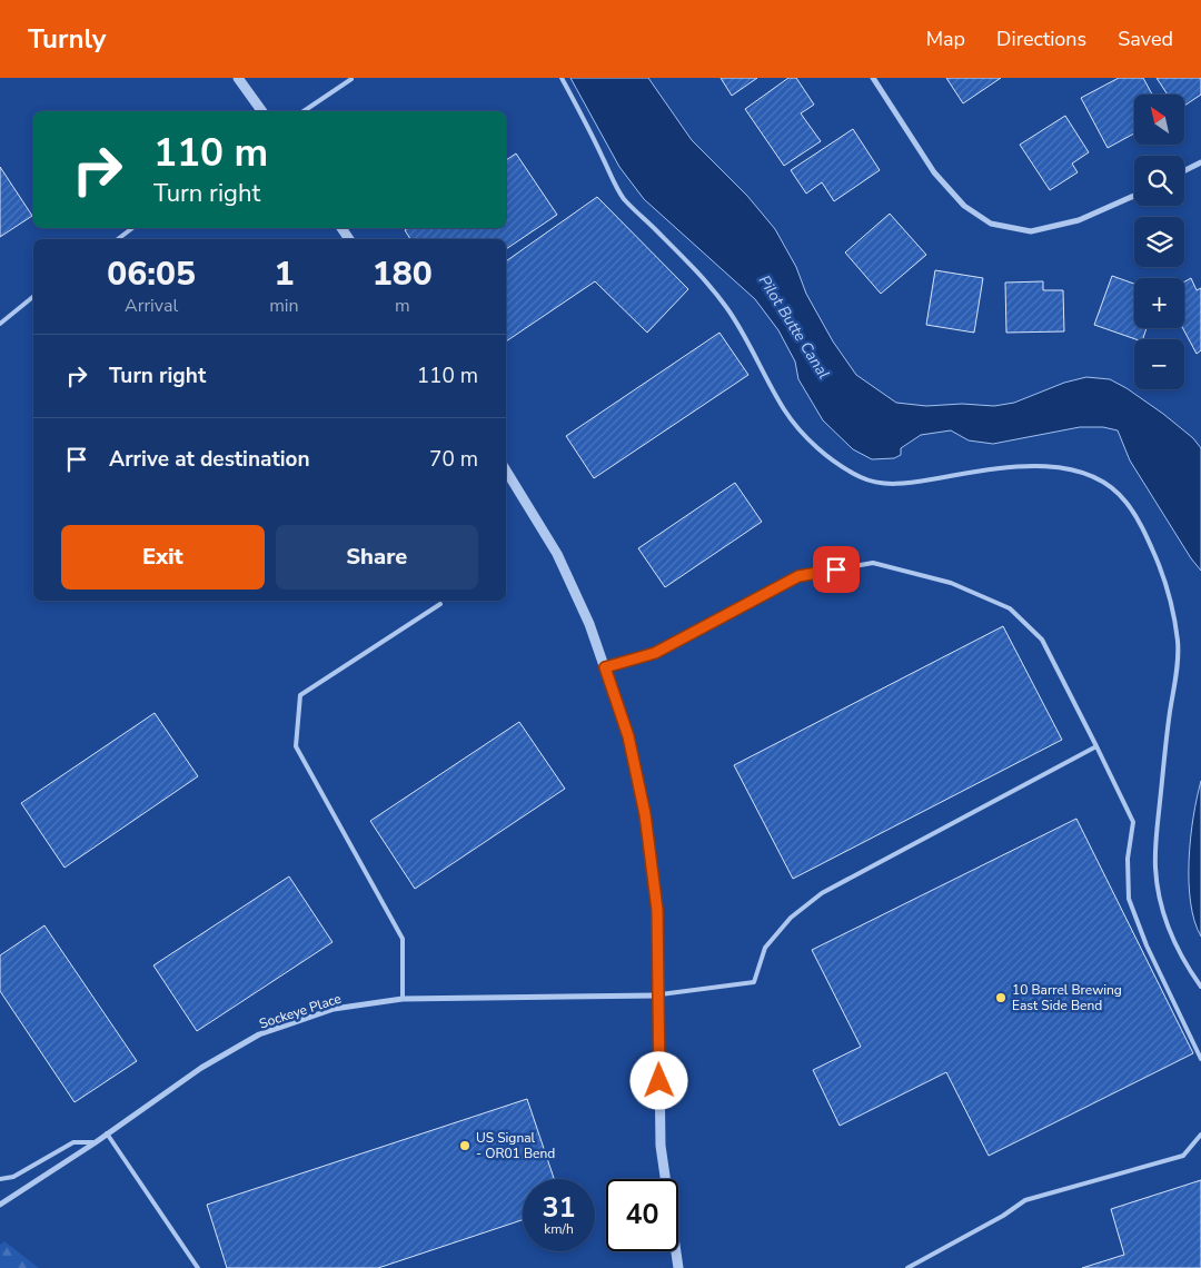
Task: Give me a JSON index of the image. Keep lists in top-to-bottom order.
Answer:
{
  "streets": {
    "street": ["Sockeye Place"]
  },
  "water": ["Pilot Butte Canal"],
  "places": ["10 Barrel Brewing East Side Bend", "US Signal - OR01 Bend"],
  "north": "top left",
  "page": {
    "header": "Turnly",
    "nav": ["Map", "Directions", "Saved"],
    "map_buttons": ["+", "−"],
    "turn": ["110 m", "Turn right"],
    "eta": [
      "06:05",
      "Arrival",
      "1",
      "min",
      "180",
      "m"
    ],
    "list": [
      {
        "name": "Turn right",
        "value": "110 m"
      },
      {
        "name": "Arrive at destination",
        "value": "70 m"
      }
    ],
    "buttons": ["Exit", "Share"],
    "speed": "31 km/h",
    "limit": "40"
  }
}
